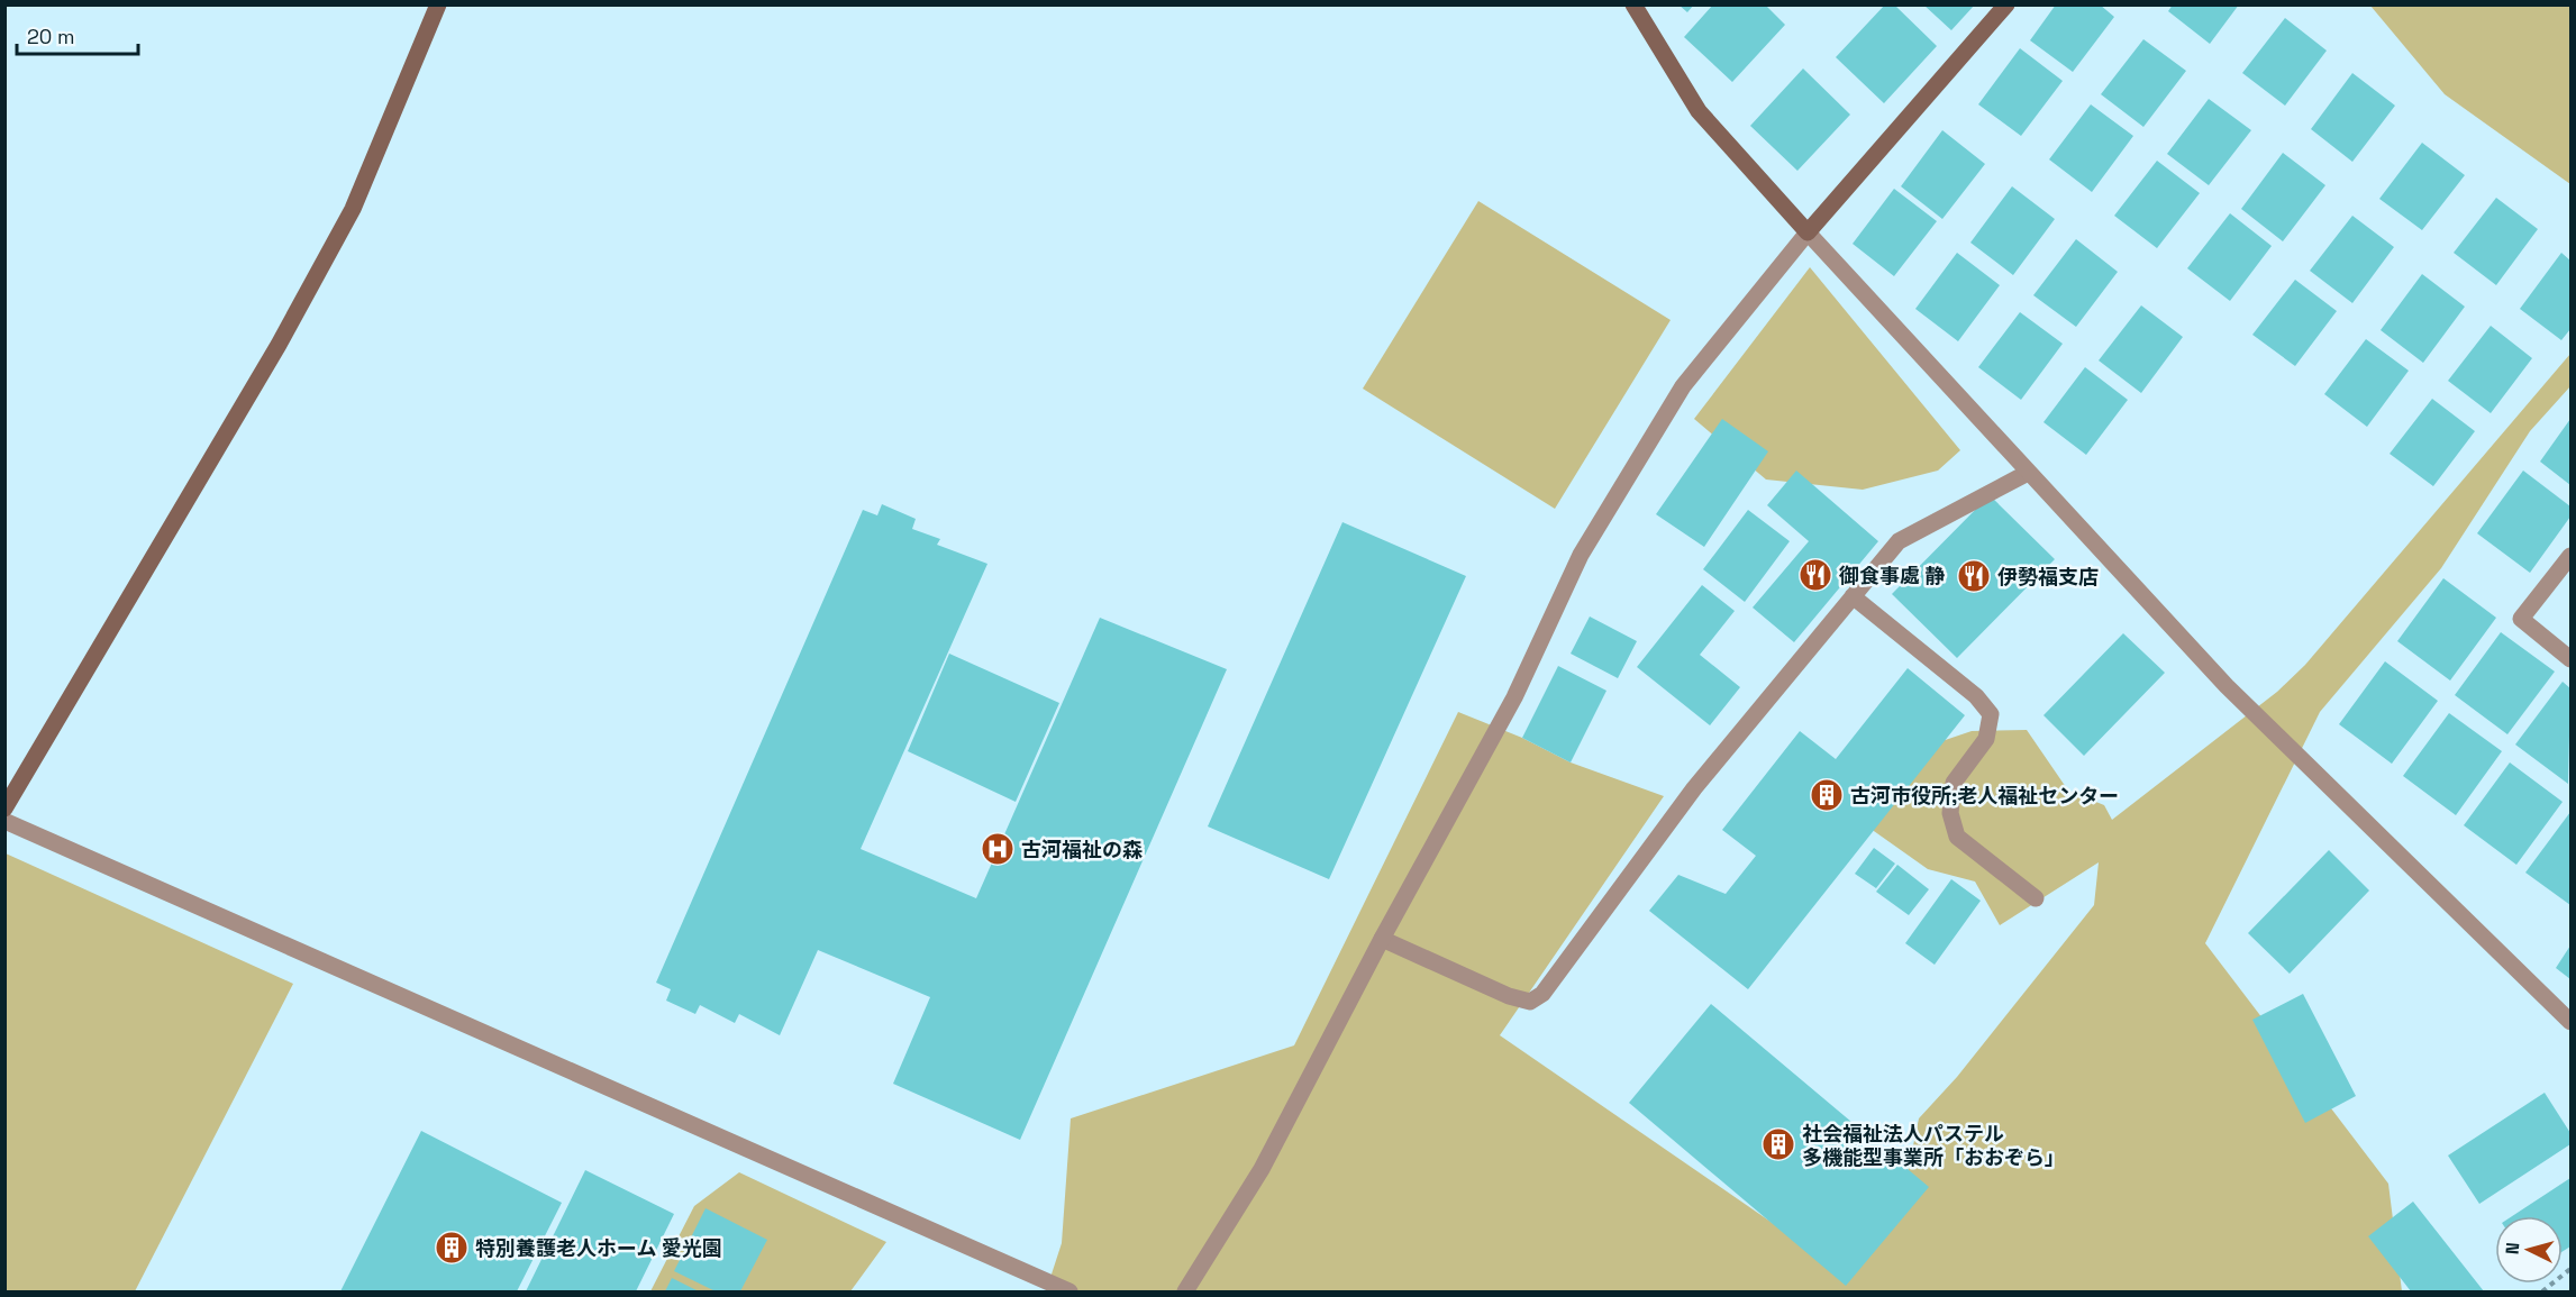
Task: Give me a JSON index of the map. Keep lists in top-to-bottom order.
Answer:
{
  "places": {
    "restaurant": ["御食事處 静", "伊勢福支店"],
    "building": ["古河市役所;老人福祉センター", "社会福祉法人パステル 多機能型事業所「おおぞら」", "特別養護老人ホーム 愛光園"],
    "hospital": ["古河福祉の森"]
  },
  "scale_bar": "20 m",
  "north": "left"
}
